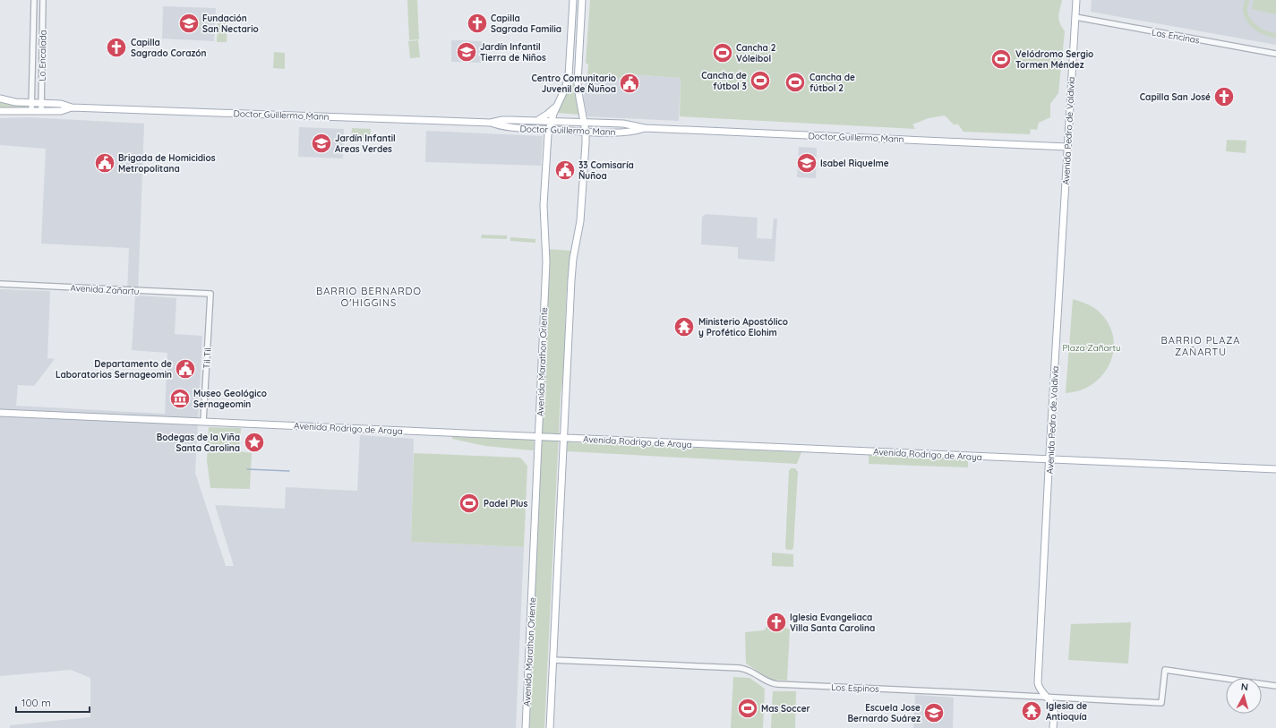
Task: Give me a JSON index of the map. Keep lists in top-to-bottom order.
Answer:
{
  "streets": {
    "main road": [
      "Doctor Guillermo Mann",
      "Avenida Pedro de Valdivia",
      "Avenida Marathon Oriente",
      "Avenida Rodrigo de Araya"
    ],
    "street": [
      "Las Encinas",
      "Lo Encalada",
      "Avenida Zañartu",
      "Til Til",
      "Los Espinos"
    ]
  },
  "crossings": [
    ["Las Encinas", "Avenida Pedro de Valdivia"],
    ["Lo Encalada", "Doctor Guillermo Mann"],
    ["Doctor Guillermo Mann", "Avenida Pedro de Valdivia"],
    ["Doctor Guillermo Mann", "Avenida Marathon Oriente"],
    ["Avenida Pedro de Valdivia", "Avenida Rodrigo de Araya"],
    ["Avenida Pedro de Valdivia", "Los Espinos"],
    ["Avenida Zañartu", "Til Til"],
    ["Til Til", "Avenida Rodrigo de Araya"],
    ["Avenida Marathon Oriente", "Avenida Rodrigo de Araya"]
  ],
  "districts": ["BARRIO BERNARDO O'HIGGINS", "BARRIO PLAZA ZAÑARTU"],
  "parks": ["Plaza Zañartu"],
  "places": {
    "school or university": [
      "Fundación San Nectario",
      "Jardín Infantil Tierra de Niños",
      "Jardín Infantil Areas Verdes",
      "Isabel Riquelme",
      "Escuela Jose Bernardo Suárez"
    ],
    "church": [
      "Capilla Sagrada Familia",
      "Capilla Sagrado Corazón",
      "Capilla San José",
      "Iglesia Evangeliaca Villa Santa Carolina"
    ],
    "sports": [
      "Cancha 2 Vóleibol",
      "Velódromo Sergio Tormen Méndez",
      "Cancha de fútbol 3",
      "Cancha de fútbol 2",
      "Padel Plus",
      "Mas Soccer"
    ],
    "public building": [
      "Centro Comunitario Juvenil de Ñuñoa",
      "Brigada de Homicidios Metropolitana",
      "33 Comisaría Ñuñoa",
      "Departamento de Laboratorios Sernageomin"
    ],
    "temple": ["Ministerio Apostólico y Profético Elohim", "Iglesia de Antioquía"],
    "museum": ["Museo Geológico Sernageomin"],
    "place": ["Bodegas de la Viña Santa Carolina"]
  },
  "scale_bar": "100 m",
  "north": "top"
}
